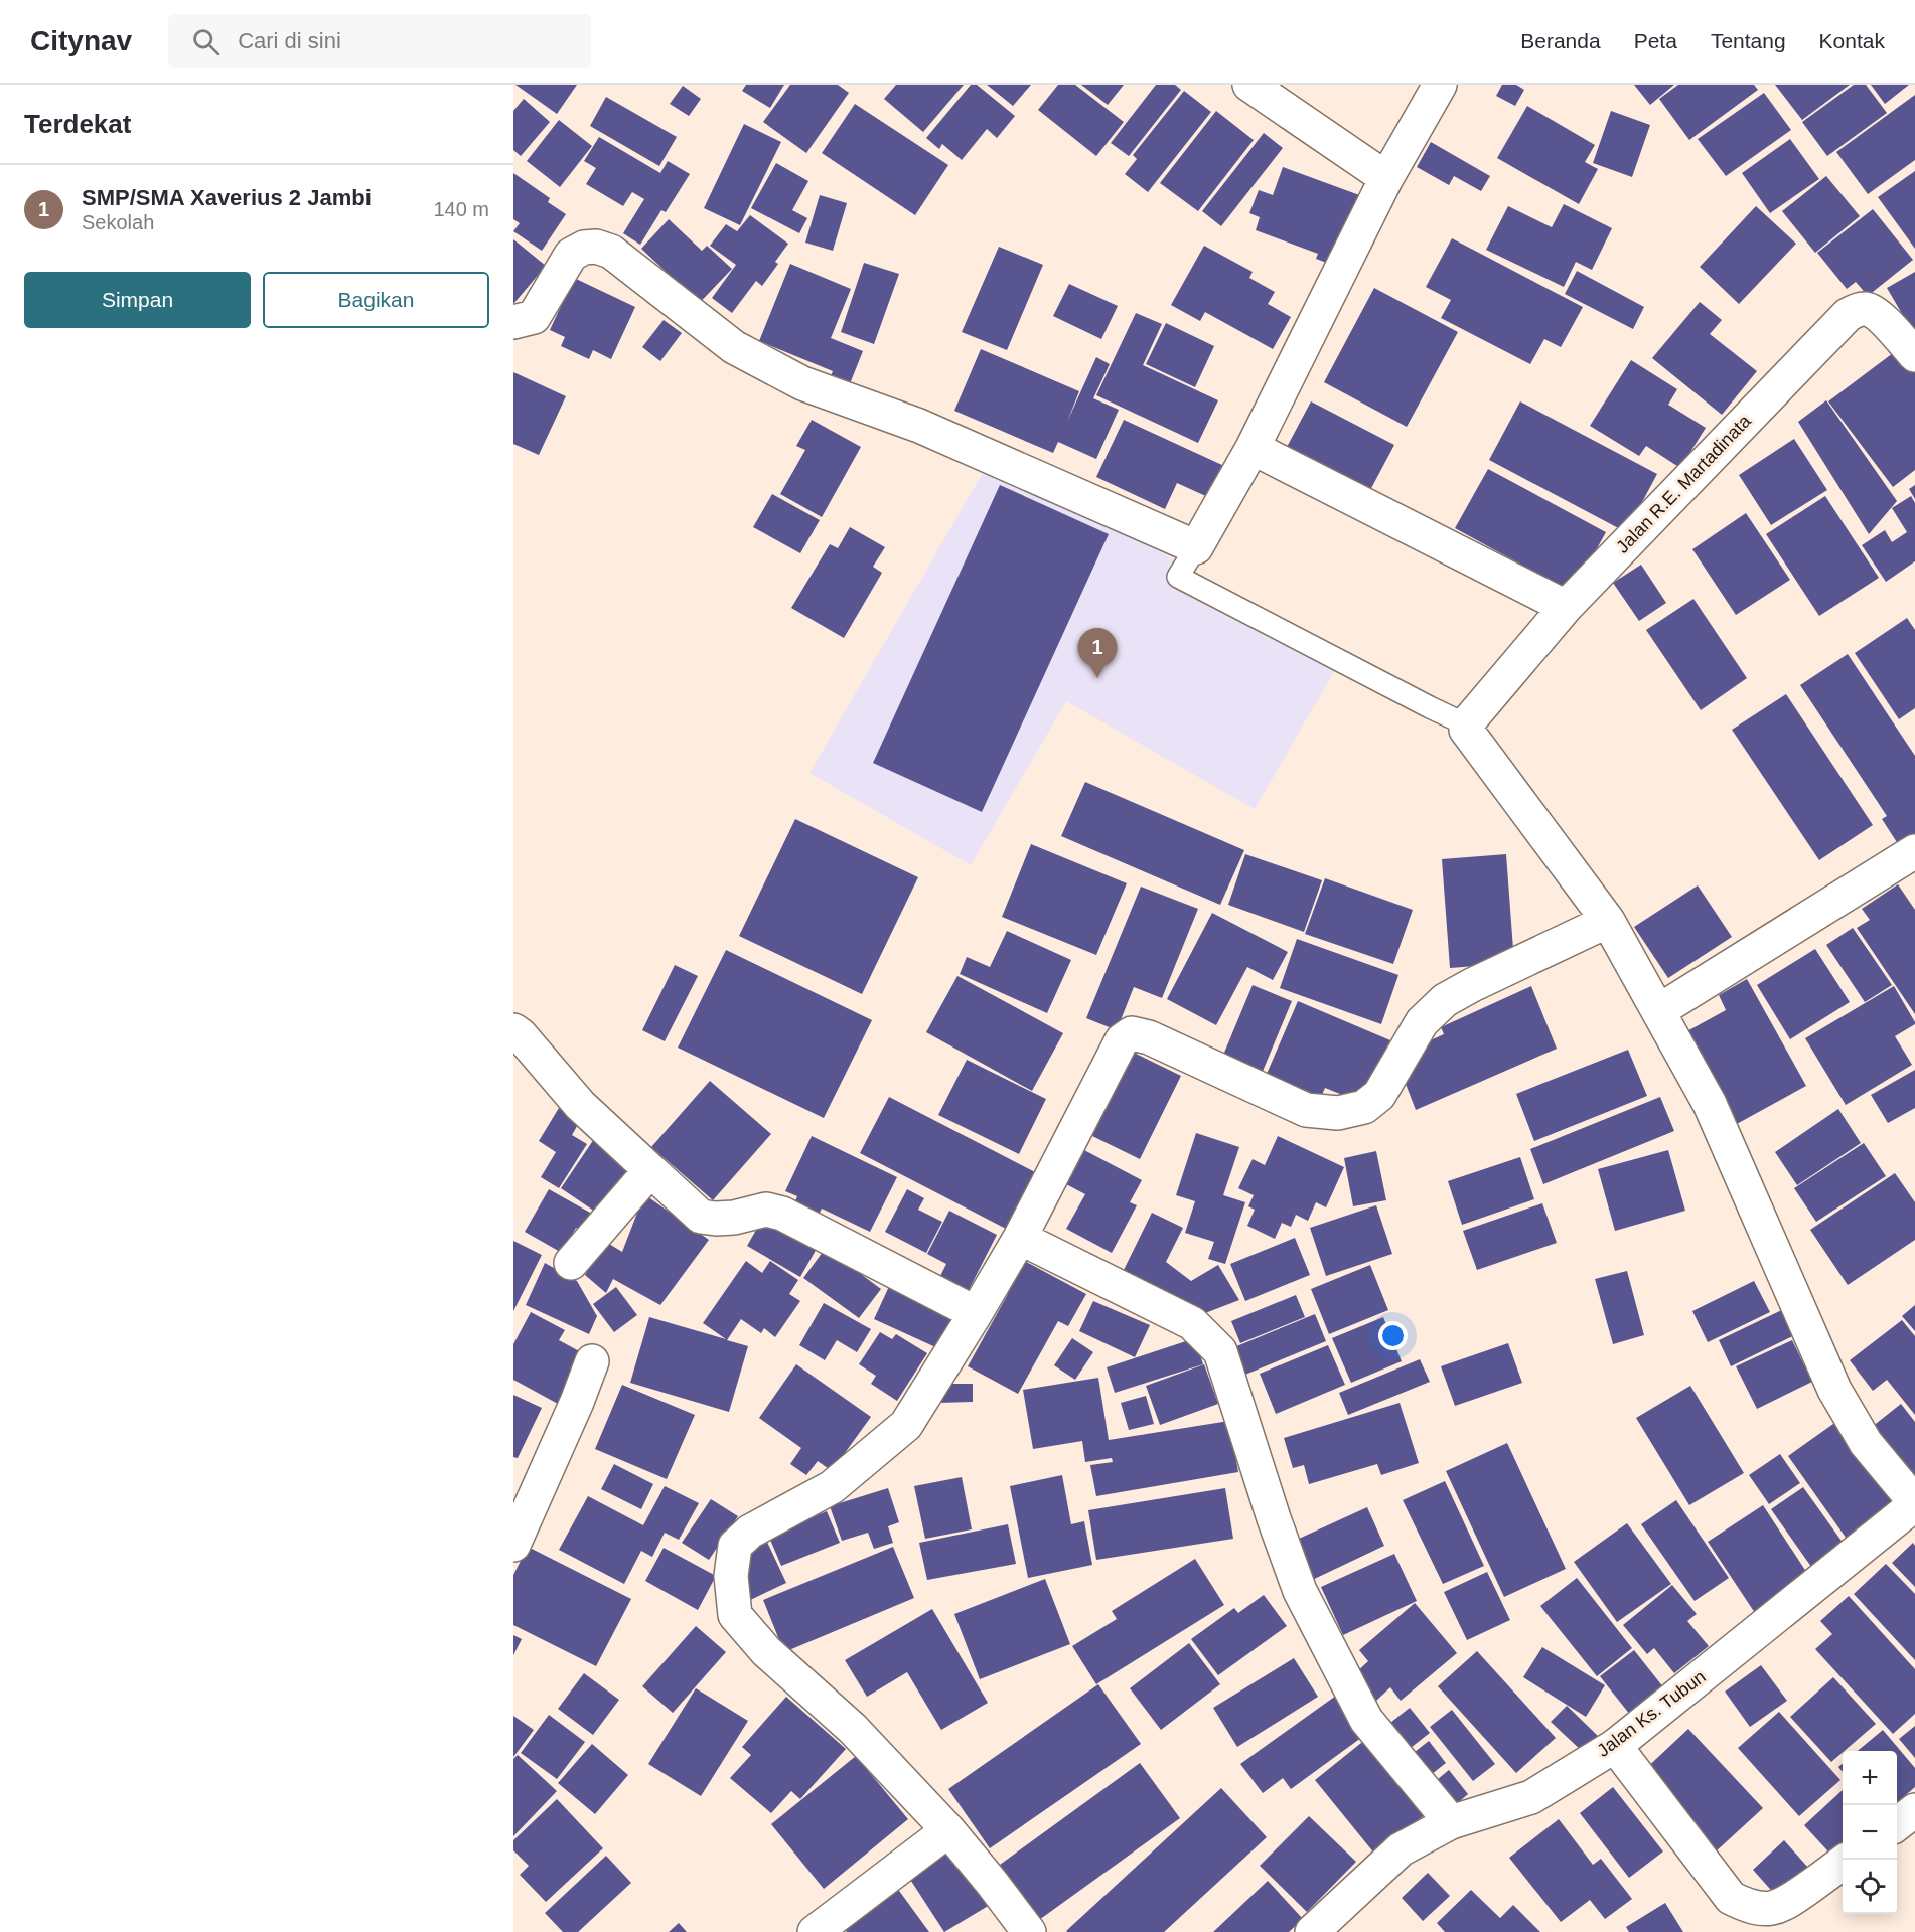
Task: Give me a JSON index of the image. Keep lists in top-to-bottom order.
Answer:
{
  "streets": {
    "street": ["Jalan R.E. Martadinata", "Jalan Ks. Tubun"]
  },
  "page": {
    "header": "Citynav",
    "search": "Cari di sini",
    "nav": [
      "Beranda",
      "Peta",
      "Tentang",
      "Kontak"
    ],
    "heading": "Terdekat",
    "list": [
      {
        "mark": "1",
        "name": "SMP/SMA Xaverius 2 Jambi",
        "note": "Sekolah",
        "value": "140 m"
      }
    ],
    "buttons": ["Simpan", "Bagikan"],
    "pins": "1",
    "map_buttons": ["+", "−"]
  }
}
